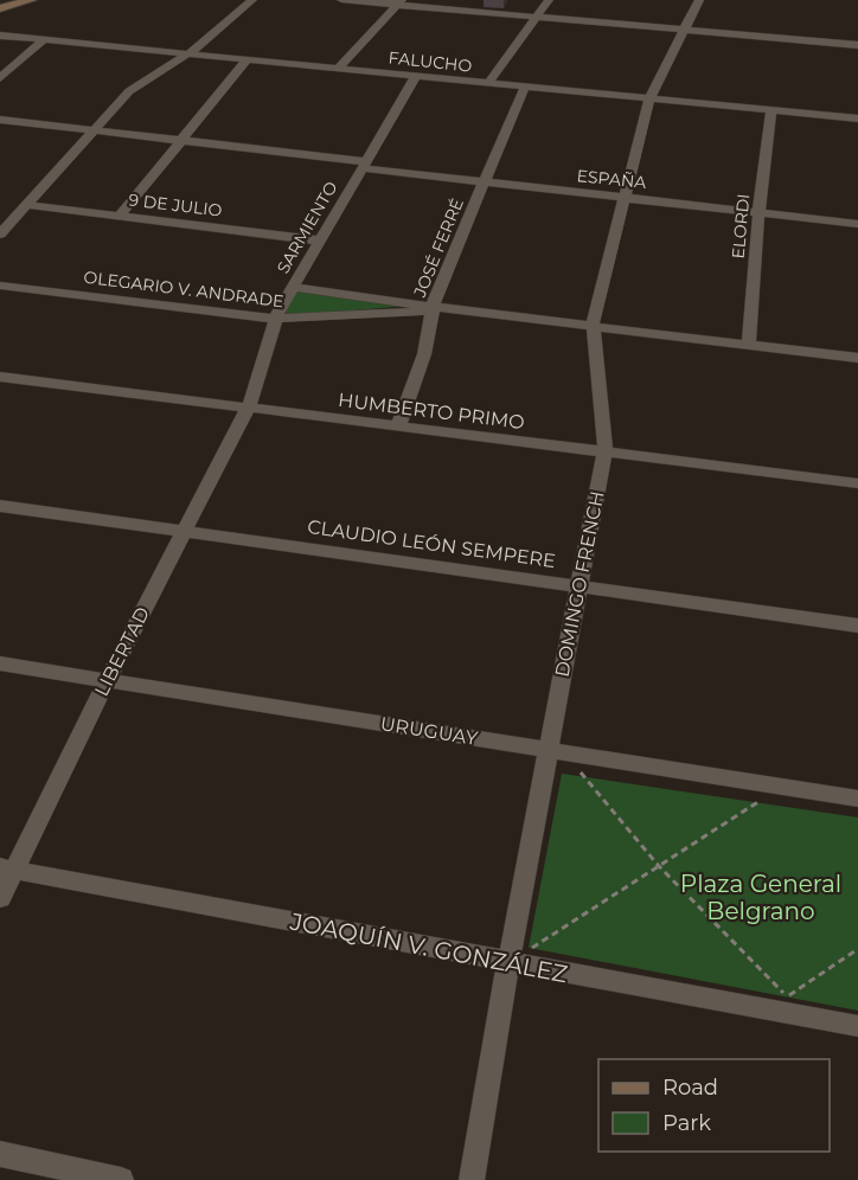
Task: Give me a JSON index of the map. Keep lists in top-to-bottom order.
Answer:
{
  "streets": {
    "street": [
      "FALUCHO",
      "ESPAÑA",
      "9 DE JULIO",
      "ELORDI",
      "SARMIENTO",
      "JOSÉ FERRÉ",
      "OLEGARIO V. ANDRADE",
      "HUMBERTO PRIMO",
      "CLAUDIO LEÓN SEMPERE",
      "DOMINGO FRENCH",
      "LIBERTAD",
      "URUGUAY",
      "JOAQUÍN V. GONZÁLEZ"
    ]
  },
  "crossings": [
    ["FALUCHO", "ELORDI"],
    ["FALUCHO", "SARMIENTO"],
    ["FALUCHO", "JOSÉ FERRÉ"],
    ["FALUCHO", "DOMINGO FRENCH"],
    ["ESPAÑA", "ELORDI"],
    ["ESPAÑA", "SARMIENTO"],
    ["ESPAÑA", "JOSÉ FERRÉ"],
    ["ESPAÑA", "DOMINGO FRENCH"],
    ["9 DE JULIO", "SARMIENTO"],
    ["ELORDI", "OLEGARIO V. ANDRADE"],
    ["SARMIENTO", "OLEGARIO V. ANDRADE"],
    ["SARMIENTO", "HUMBERTO PRIMO"],
    ["SARMIENTO", "LIBERTAD"],
    ["JOSÉ FERRÉ", "OLEGARIO V. ANDRADE"],
    ["JOSÉ FERRÉ", "HUMBERTO PRIMO"],
    ["OLEGARIO V. ANDRADE", "DOMINGO FRENCH"],
    ["HUMBERTO PRIMO", "DOMINGO FRENCH"],
    ["HUMBERTO PRIMO", "LIBERTAD"],
    ["CLAUDIO LEÓN SEMPERE", "DOMINGO FRENCH"],
    ["CLAUDIO LEÓN SEMPERE", "LIBERTAD"],
    ["DOMINGO FRENCH", "URUGUAY"],
    ["DOMINGO FRENCH", "JOAQUÍN V. GONZÁLEZ"],
    ["LIBERTAD", "URUGUAY"],
    ["LIBERTAD", "JOAQUÍN V. GONZÁLEZ"]
  ],
  "parks": ["Plaza General Belgrano"],
  "legend": ["Road", "Park"]
}
